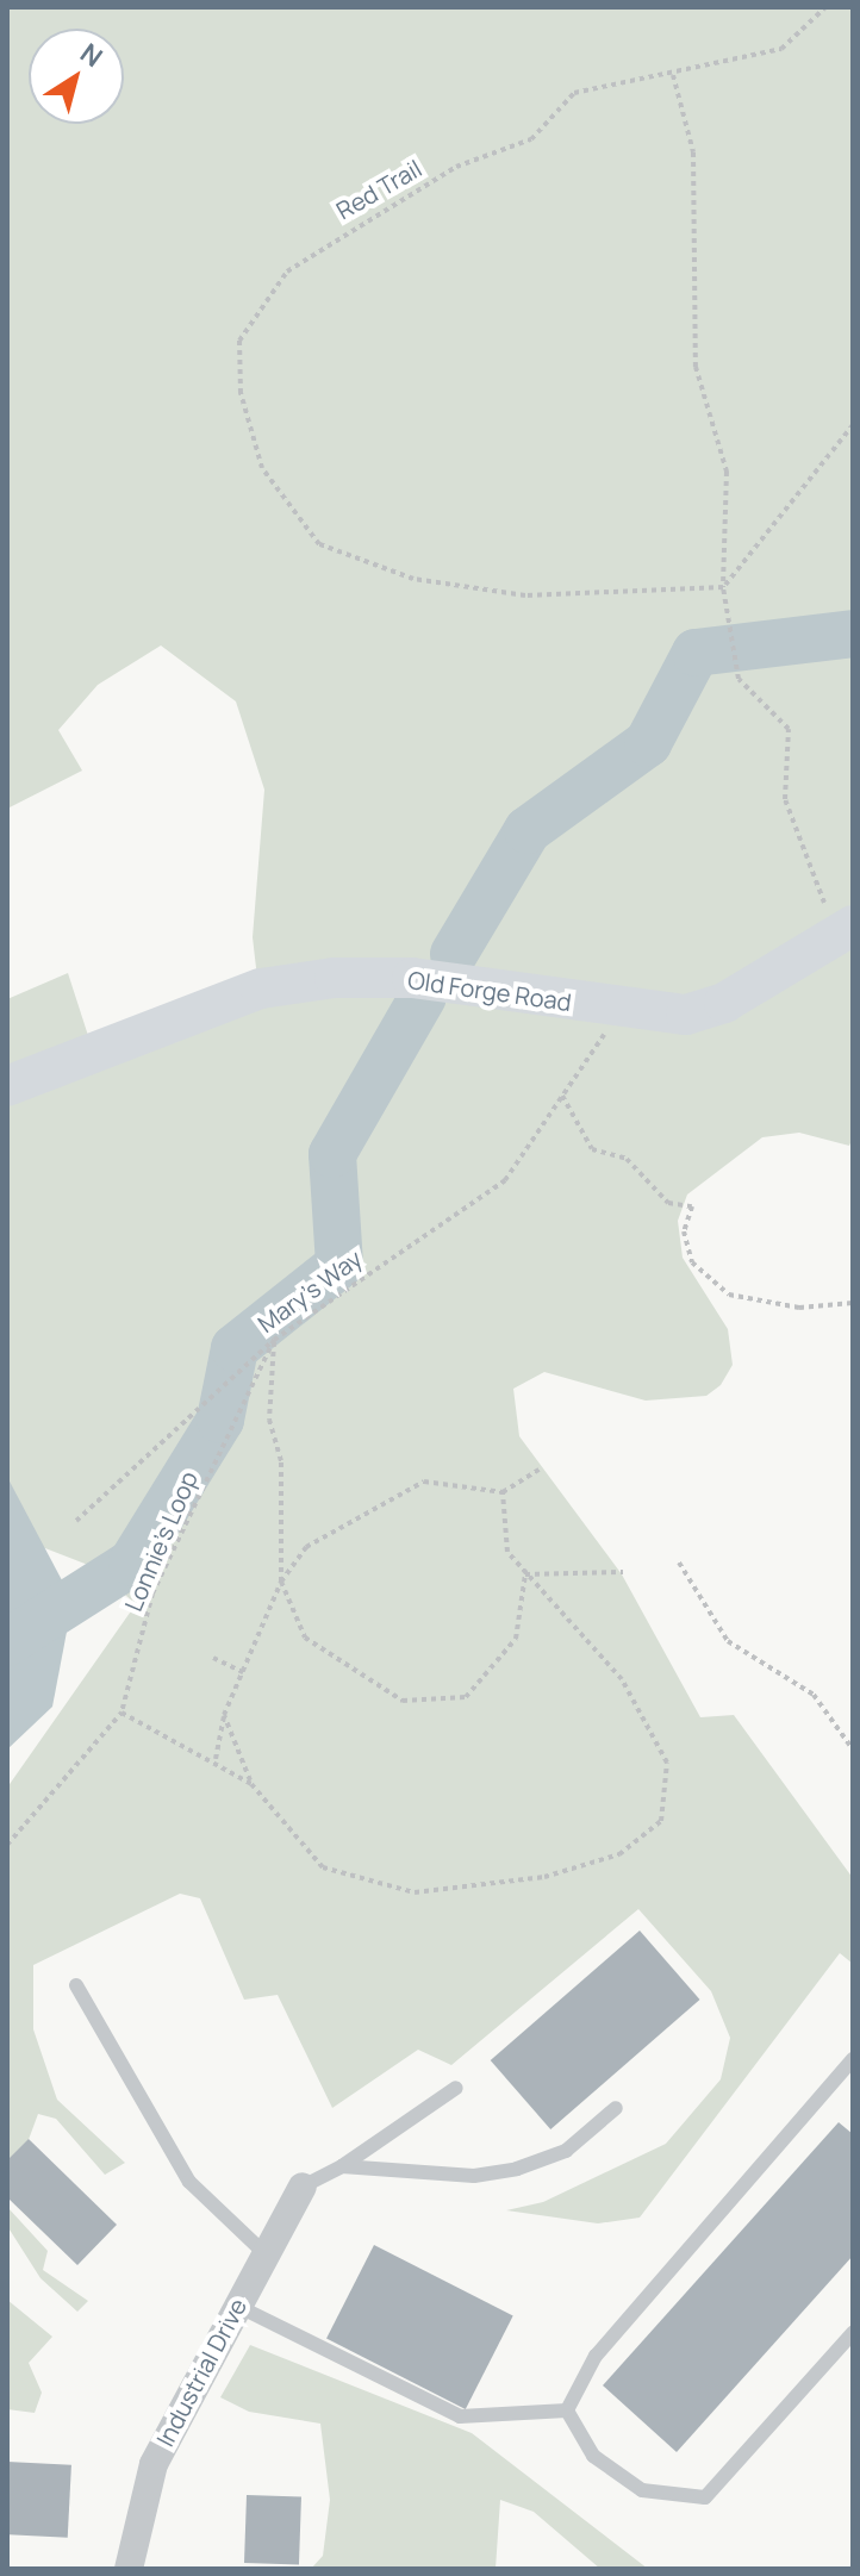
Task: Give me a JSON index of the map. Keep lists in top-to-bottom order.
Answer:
{
  "streets": {
    "street": ["Old Forge Road", "Industrial Drive"],
    "path": ["Red Trail", "Mary's Way", "Lonnie's Loop"]
  },
  "crossings": [
    ["Old Forge Road", "Mary's Way"],
    ["Mary's Way", "Lonnie's Loop"]
  ],
  "north": "top right"
}
